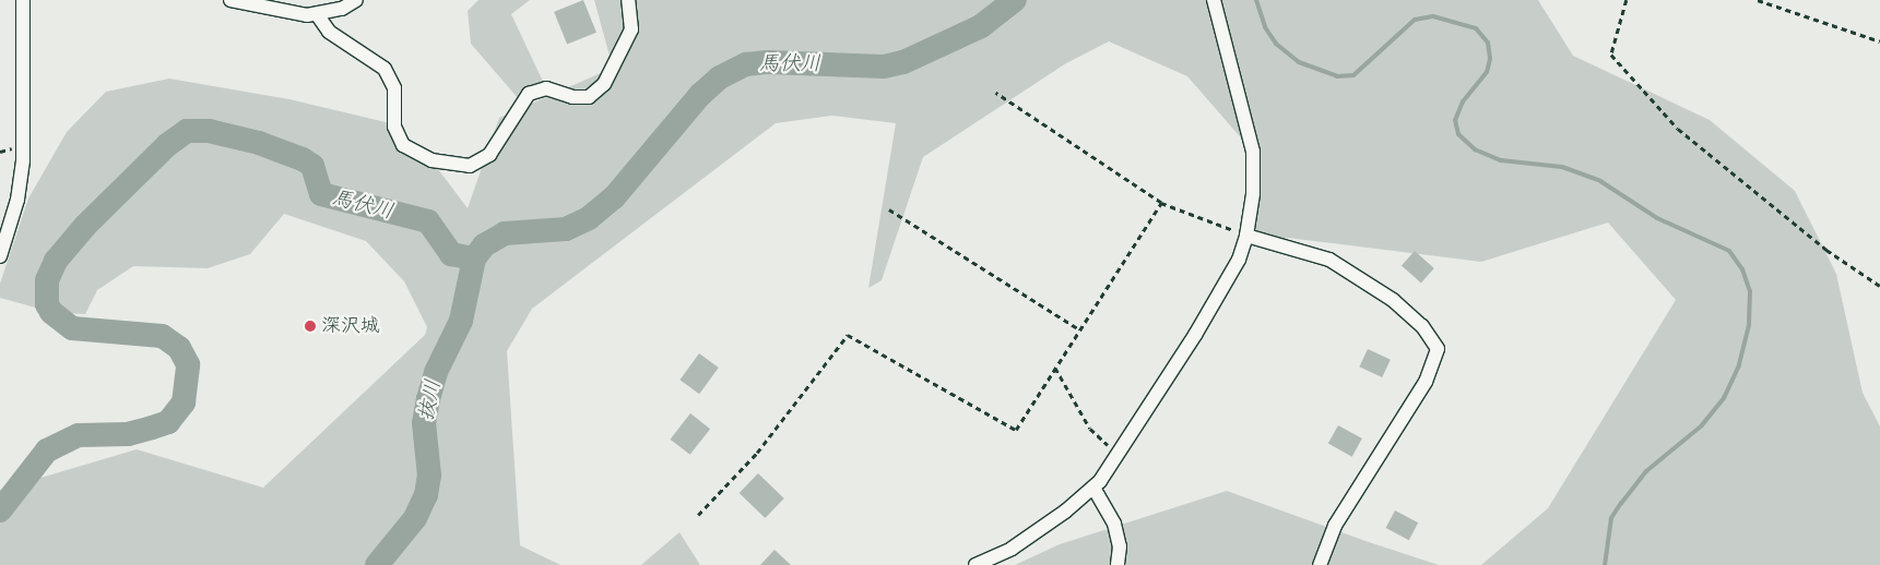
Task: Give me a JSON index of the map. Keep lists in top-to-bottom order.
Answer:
{
  "water": ["馬伏川", "抜川"],
  "places": ["深沢城"]
}
